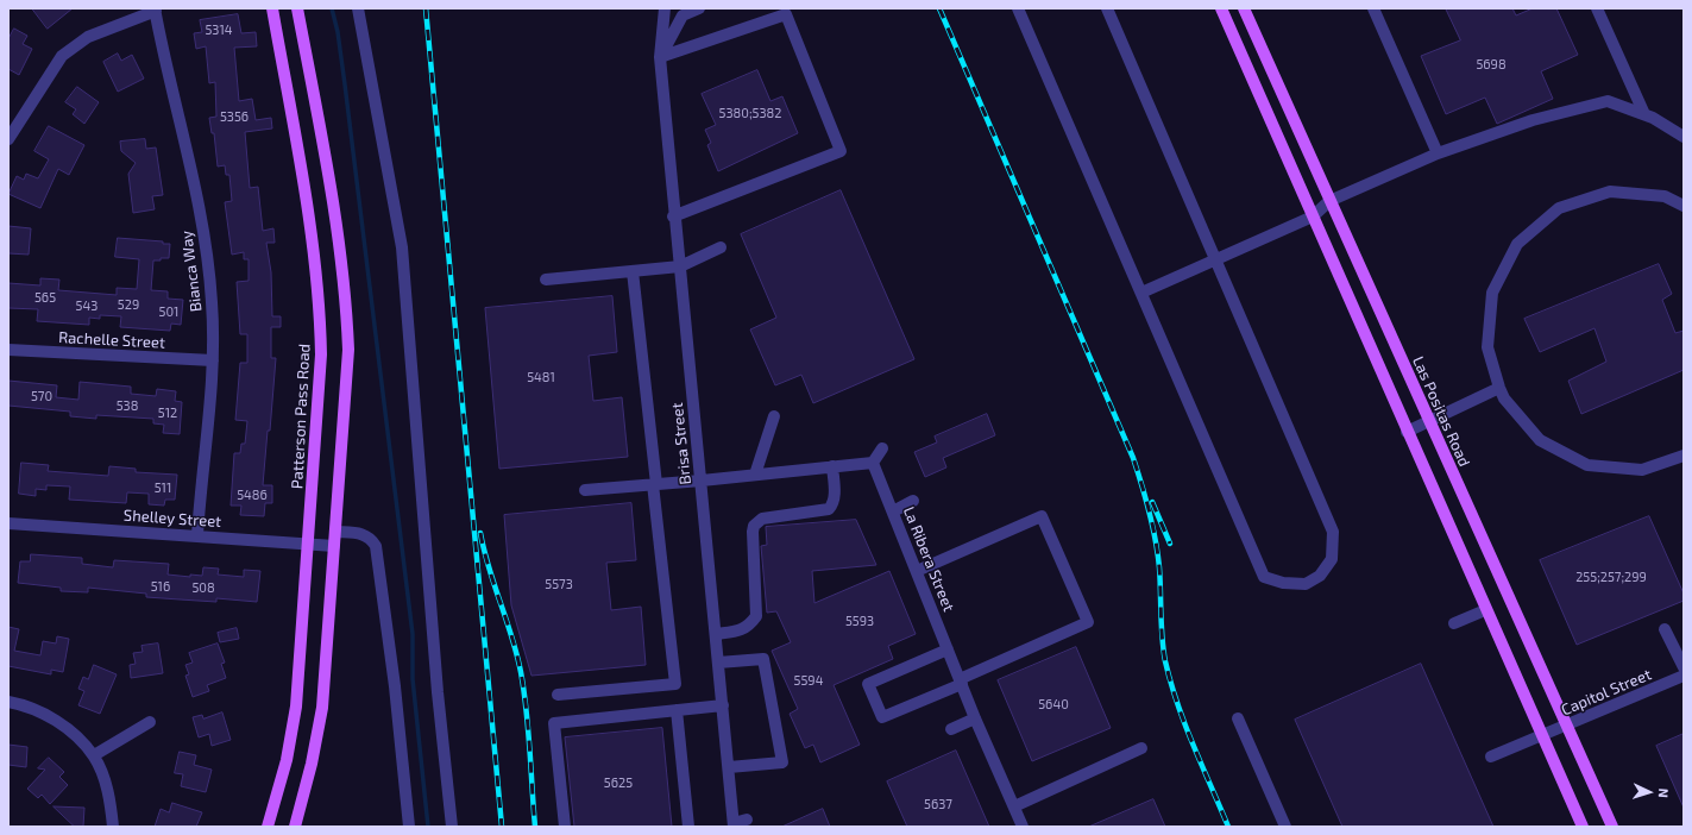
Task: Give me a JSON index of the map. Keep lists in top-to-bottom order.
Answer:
{
  "streets": {
    "main road": ["Las Positas Road", "Patterson Pass Road"],
    "street": [
      "Bianca Way",
      "Rachelle Street",
      "Brisa Street",
      "Shelley Street",
      "La Ribera Street",
      "Capitol Street"
    ]
  },
  "crossings": [
    ["Bianca Way", "Rachelle Street"],
    ["Bianca Way", "Shelley Street"],
    ["Las Positas Road", "Capitol Street"],
    ["Patterson Pass Road", "Shelley Street"]
  ],
  "house_numbers": [
    "5314",
    "5698",
    "5380;5382",
    "5356",
    "565",
    "529",
    "543",
    "501",
    "5481",
    "570",
    "538",
    "512",
    "511",
    "5486",
    "255;257;299",
    "5573",
    "516",
    "508",
    "5593",
    "5594",
    "5640",
    "5625",
    "5637"
  ],
  "north": "right"
}
